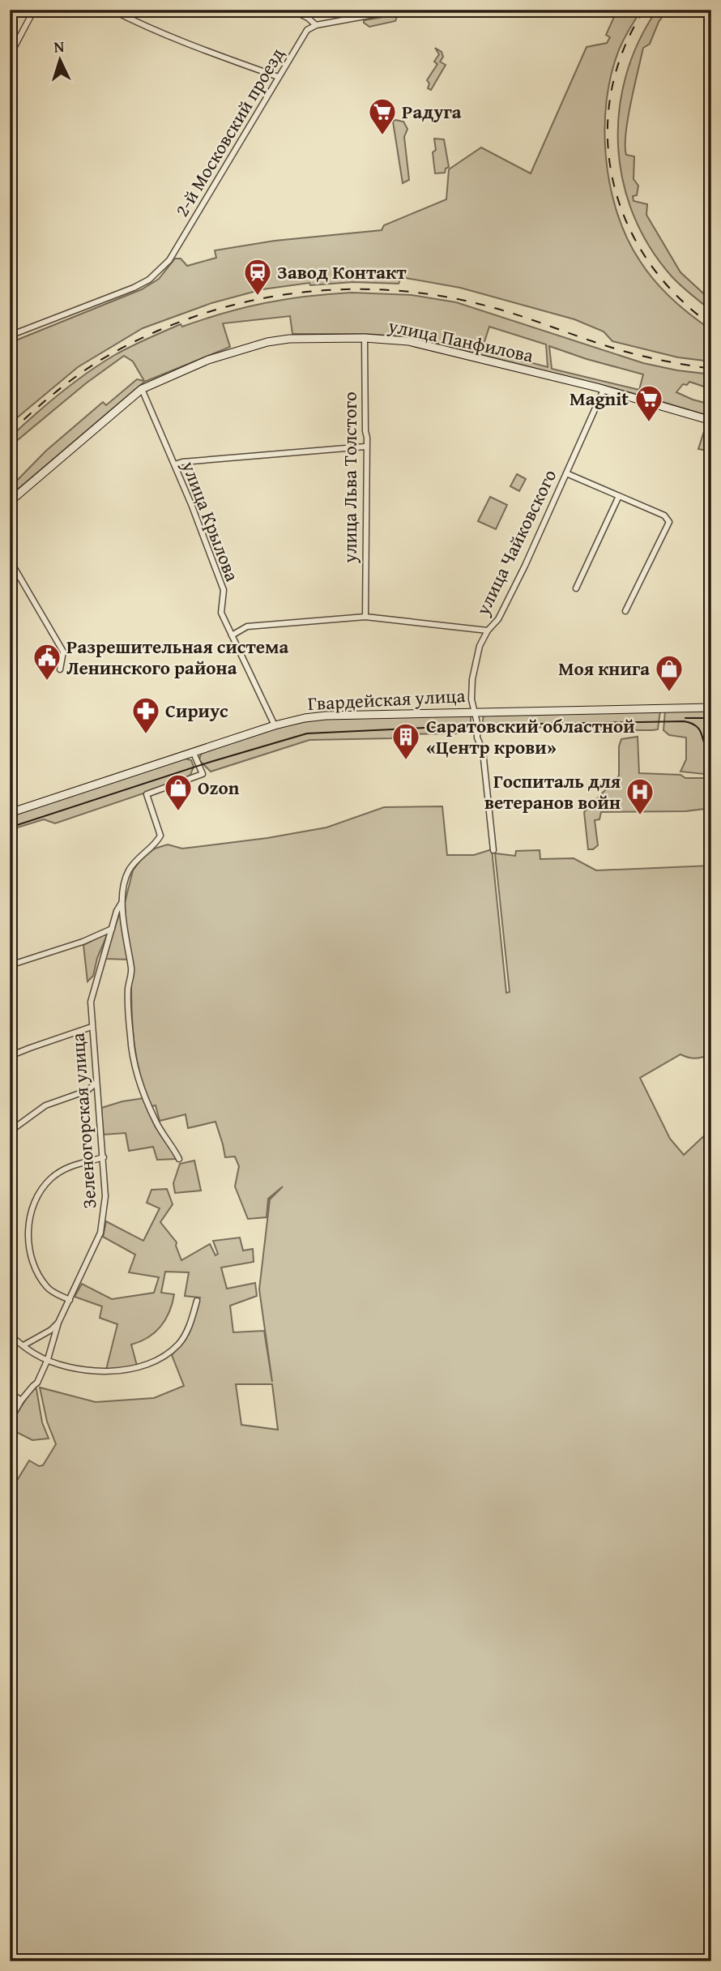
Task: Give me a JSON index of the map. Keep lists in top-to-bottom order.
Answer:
{
  "streets": {
    "main road": ["улица Панфилова", "Гвардейская улица"],
    "street": [
      "2-й Московский проезд",
      "улица Льва Толстого",
      "улица Крылова",
      "улица Чайковского",
      "Зеленогорская улица"
    ]
  },
  "crossings": [
    ["улица Панфилова", "улица Льва Толстого"],
    ["улица Панфилова", "улица Крылова"],
    ["улица Панфилова", "улица Чайковского"],
    ["улица Крылова", "Гвардейская улица"],
    ["улица Чайковского", "Гвардейская улица"]
  ],
  "places": {
    "supermarket": ["Радуга", "Magnit"],
    "station": ["Завод Контакт"],
    "public building": ["Разрешительная система Ленинского района"],
    "shop": ["Моя книга", "Ozon"],
    "pharmacy": ["Сириус"],
    "building": ["Саратовский областной «Центр крови»"],
    "hospital": ["Госпиталь для ветеранов войн"]
  },
  "north": "top"
}
